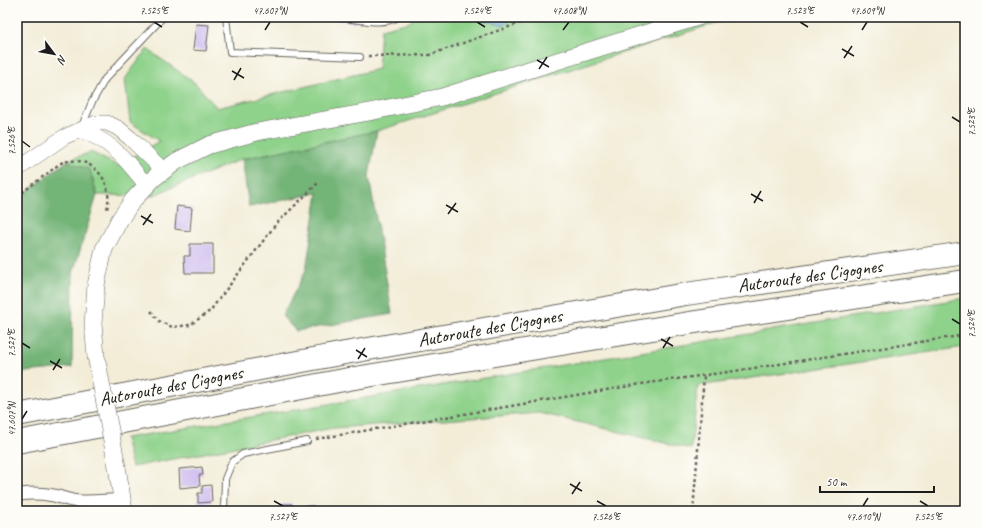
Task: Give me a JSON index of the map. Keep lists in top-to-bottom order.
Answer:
{
  "streets": {
    "highway": ["Autoroute des Cigognes"]
  },
  "scale_bar": "50 m",
  "north": "bottom right",
  "coordinates": [
    "7.525°E",
    "47.607°N",
    "7.524°E",
    "47.608°N",
    "7.523°E",
    "47.609°N",
    "7.526°E",
    "7.527°E",
    "47.610°N"
  ]
}
